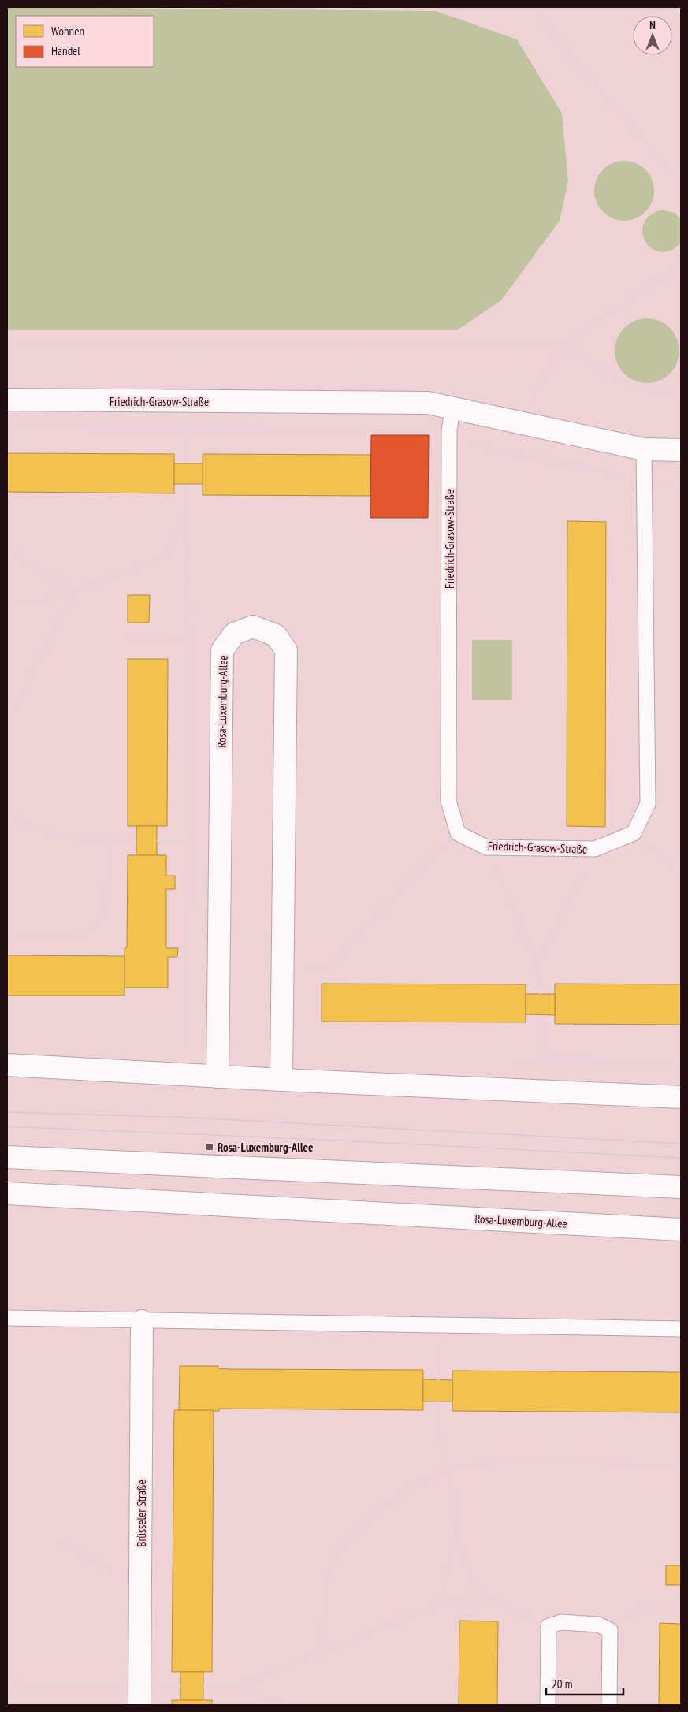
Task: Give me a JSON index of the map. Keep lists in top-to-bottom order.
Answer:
{
  "streets": {
    "street": ["Friedrich-Grasow-Straße", "Rosa-Luxemburg-Allee", "Brüsseler Straße"]
  },
  "places": {
    "transit": ["Rosa-Luxemburg-Allee"]
  },
  "legend": ["Wohnen", "Handel"],
  "scale_bar": "20 m",
  "north": "top"
}
